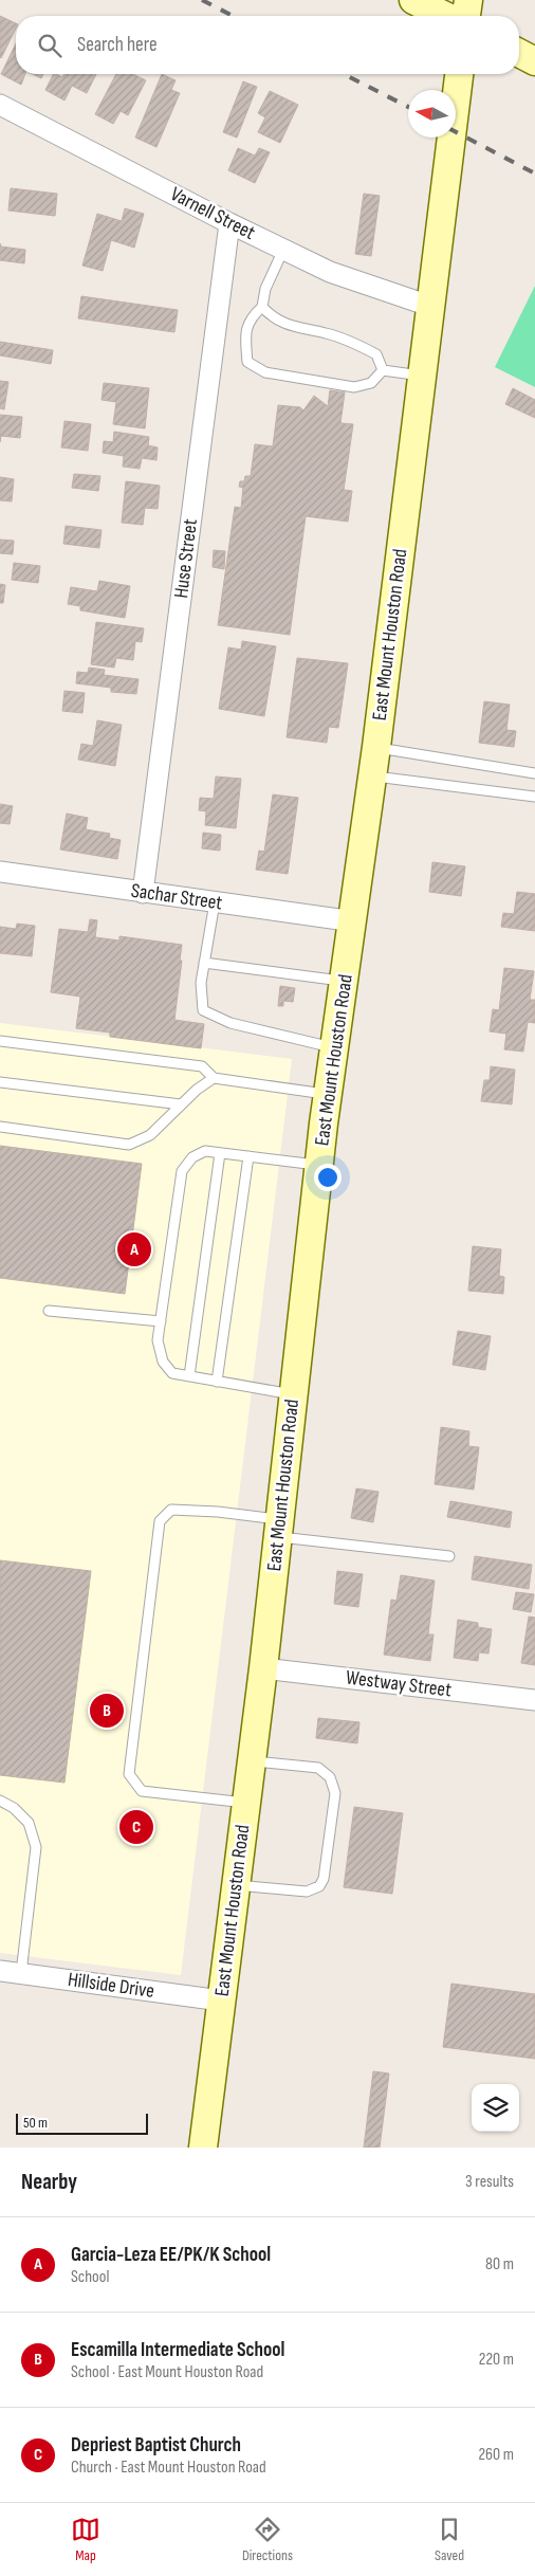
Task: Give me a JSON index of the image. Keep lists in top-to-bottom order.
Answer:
{
  "streets": {
    "main road": ["East Mount Houston Road"],
    "street": [
      "Varnell Street",
      "Huse Street",
      "Sachar Street",
      "Westway Street",
      "Hillside Drive"
    ]
  },
  "crossings": [
    ["Varnell Street", "Huse Street"],
    ["Varnell Street", "East Mount Houston Road"],
    ["Huse Street", "Sachar Street"],
    ["East Mount Houston Road", "Sachar Street"],
    ["East Mount Houston Road", "Westway Street"],
    ["East Mount Houston Road", "Hillside Drive"]
  ],
  "scale_bar": "50 m",
  "north": "left",
  "page": {
    "search": "Search here",
    "pins": ["A", "B", "C"],
    "scale": "50 m",
    "heading": ["Nearby", "3 results"],
    "list": [
      {
        "mark": "A",
        "name": "Garcia-Leza EE/PK/K School",
        "note": "School",
        "value": "80 m"
      },
      {
        "mark": "B",
        "name": "Escamilla Intermediate School",
        "note": "School · East Mount Houston Road",
        "value": "220 m"
      },
      {
        "mark": "C",
        "name": "Depriest Baptist Church",
        "note": "Church · East Mount Houston Road",
        "value": "260 m"
      }
    ],
    "nav": ["Map", "Directions", "Saved"]
  }
}
